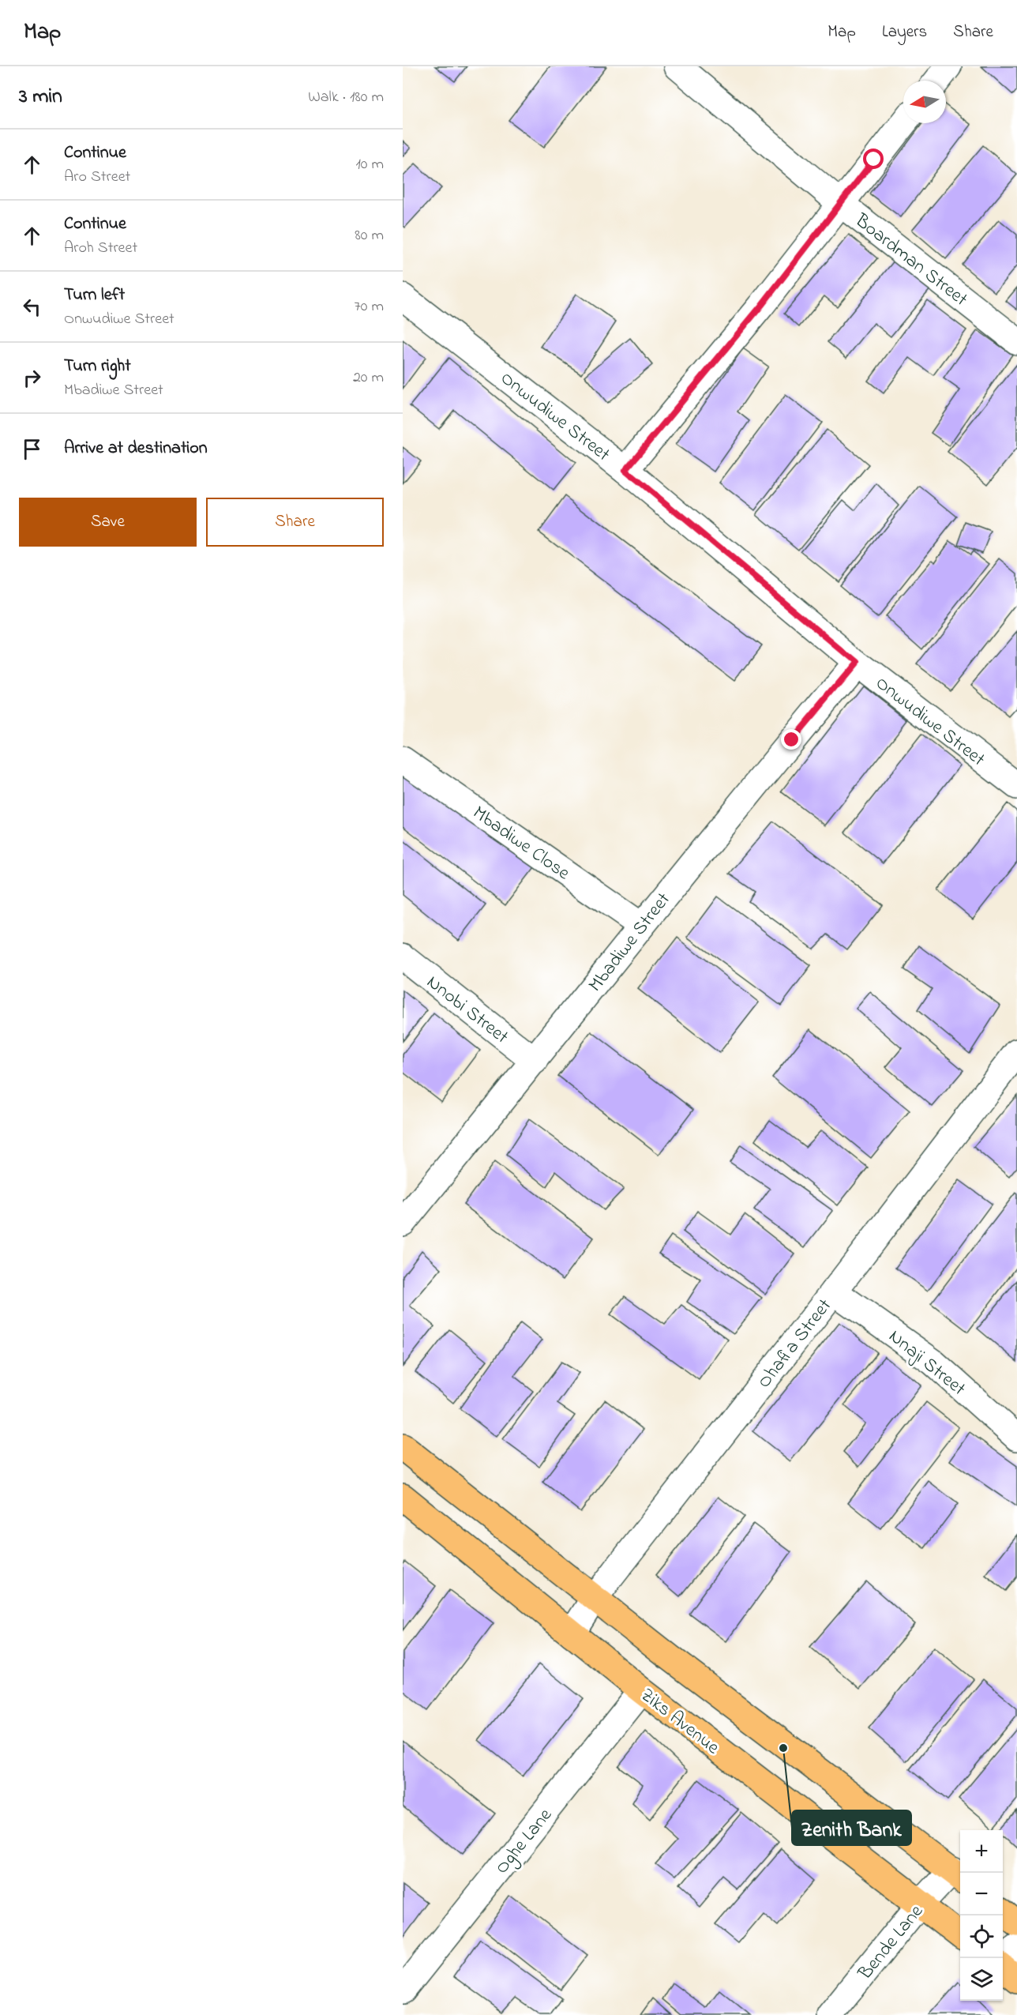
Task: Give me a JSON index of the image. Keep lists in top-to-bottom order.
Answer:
{
  "streets": {
    "main road": ["Ziks Avenue"],
    "street": [
      "Boardman Street",
      "Onwudiwe Street",
      "Mbadiwe Close",
      "Mbadiwe Street",
      "Nnobi Street",
      "Ohafia Street",
      "Nnaji Street",
      "Oghe Lane",
      "Bende Lane"
    ]
  },
  "crossings": [
    ["Onwudiwe Street", "Mbadiwe Street"],
    ["Mbadiwe Close", "Mbadiwe Street"],
    ["Mbadiwe Street", "Nnobi Street"],
    ["Ohafia Street", "Nnaji Street"],
    ["Ohafia Street", "Ziks Avenue"],
    ["Ziks Avenue", "Oghe Lane"],
    ["Ziks Avenue", "Bende Lane"]
  ],
  "places": ["Zenith Bank"],
  "north": "left",
  "page": {
    "header": "Map",
    "nav": ["Map", "Layers", "Share"],
    "heading": ["3 min", "Walk · 180 m"],
    "list": [
      ["Continue", "Aro Street", "10 m"],
      ["Continue", "Aroh Street", "80 m"],
      ["Turn left", "Onwudiwe Street", "70 m"],
      ["Turn right", "Mbadiwe Street", "20 m"],
      "Arrive at destination"
    ],
    "buttons": ["Save", "Share"],
    "map_buttons": ["+", "−"]
  }
}
